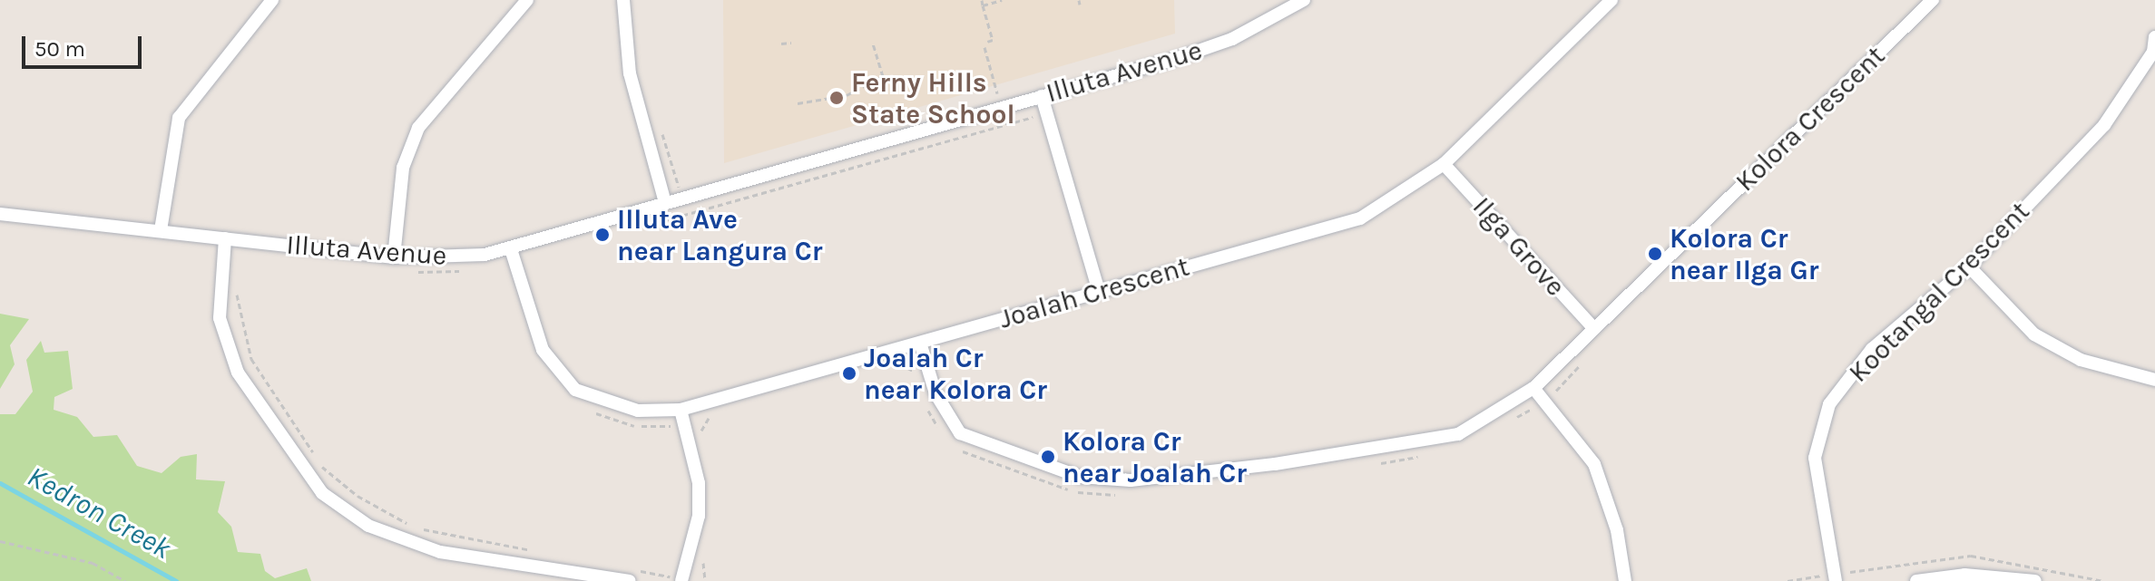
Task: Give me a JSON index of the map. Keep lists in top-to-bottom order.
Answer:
{
  "streets": {
    "street": [
      "Illuta Avenue",
      "Kolora Crescent",
      "Ilga Grove",
      "Kootangal Crescent",
      "Joalah Crescent"
    ]
  },
  "crossings": [
    ["Illuta Avenue", "Joalah Crescent"],
    ["Kolora Crescent", "Ilga Grove"],
    ["Kolora Crescent", "Joalah Crescent"],
    ["Ilga Grove", "Joalah Crescent"]
  ],
  "water": ["Kedron Creek"],
  "places": [
    "Ferny Hills State School",
    "Illuta Ave near Langura Cr",
    "Kolora Cr near Ilga Gr",
    "Joalah Cr near Kolora Cr",
    "Kolora Cr near Joalah Cr"
  ],
  "scale_bar": "50 m"
}
